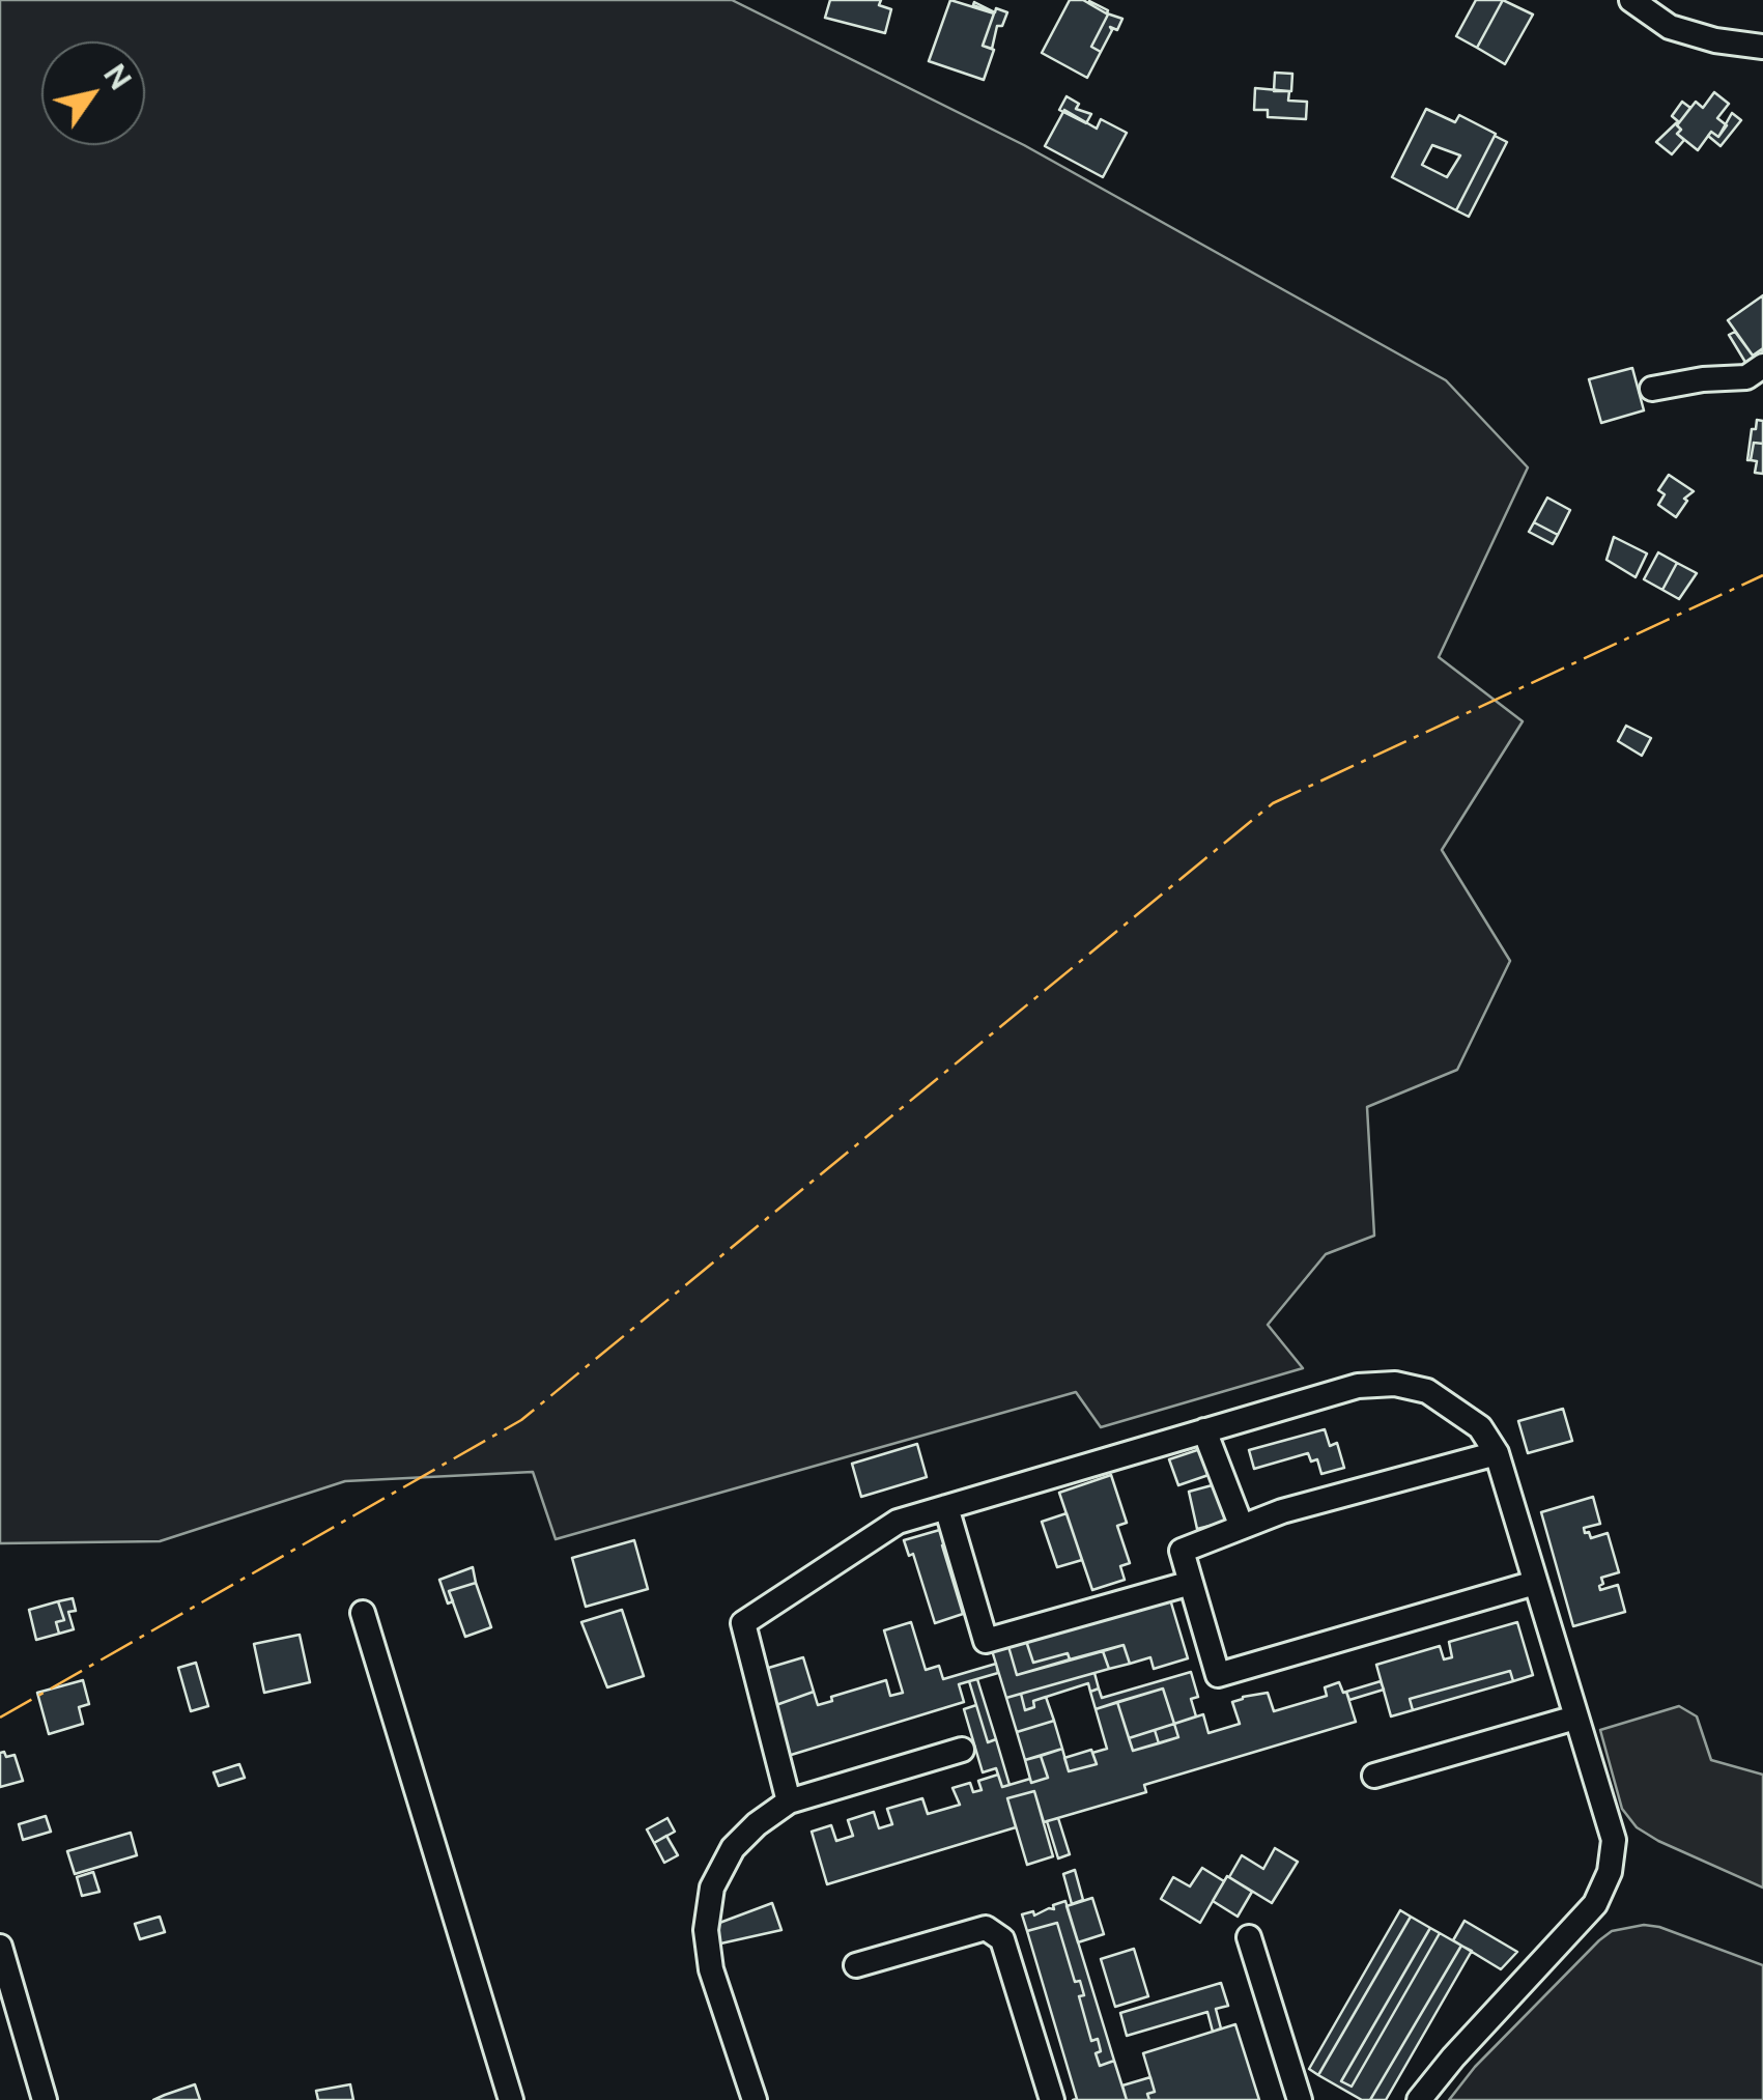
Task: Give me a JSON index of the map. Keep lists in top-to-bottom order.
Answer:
{
  "north": "top right"
}
